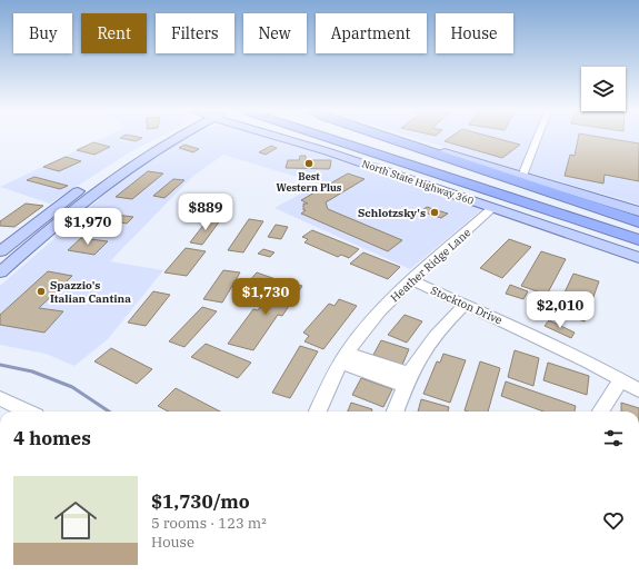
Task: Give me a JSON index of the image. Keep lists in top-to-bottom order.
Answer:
{
  "streets": {
    "main road": ["North State Highway 360"],
    "street": ["Heather Ridge Lane", "Stockton Drive"]
  },
  "crossings": [
    ["North State Highway 360", "Heather Ridge Lane"],
    ["Heather Ridge Lane", "Stockton Drive"]
  ],
  "places": ["Best Western Plus", "Schlotzsky's", "Spazzio's Italian Cantina"],
  "page": {
    "chip": [
      "Buy",
      "Rent",
      "Filters",
      "New",
      "Apartment",
      "House"
    ],
    "price": [
      "$889",
      "$1,970",
      "$1,730",
      "$2,010"
    ],
    "heading": "4 homes",
    "list": [
      {
        "name": "$1,730/mo",
        "note": "5 rooms · 123 m² · House"
      }
    ]
  }
}
